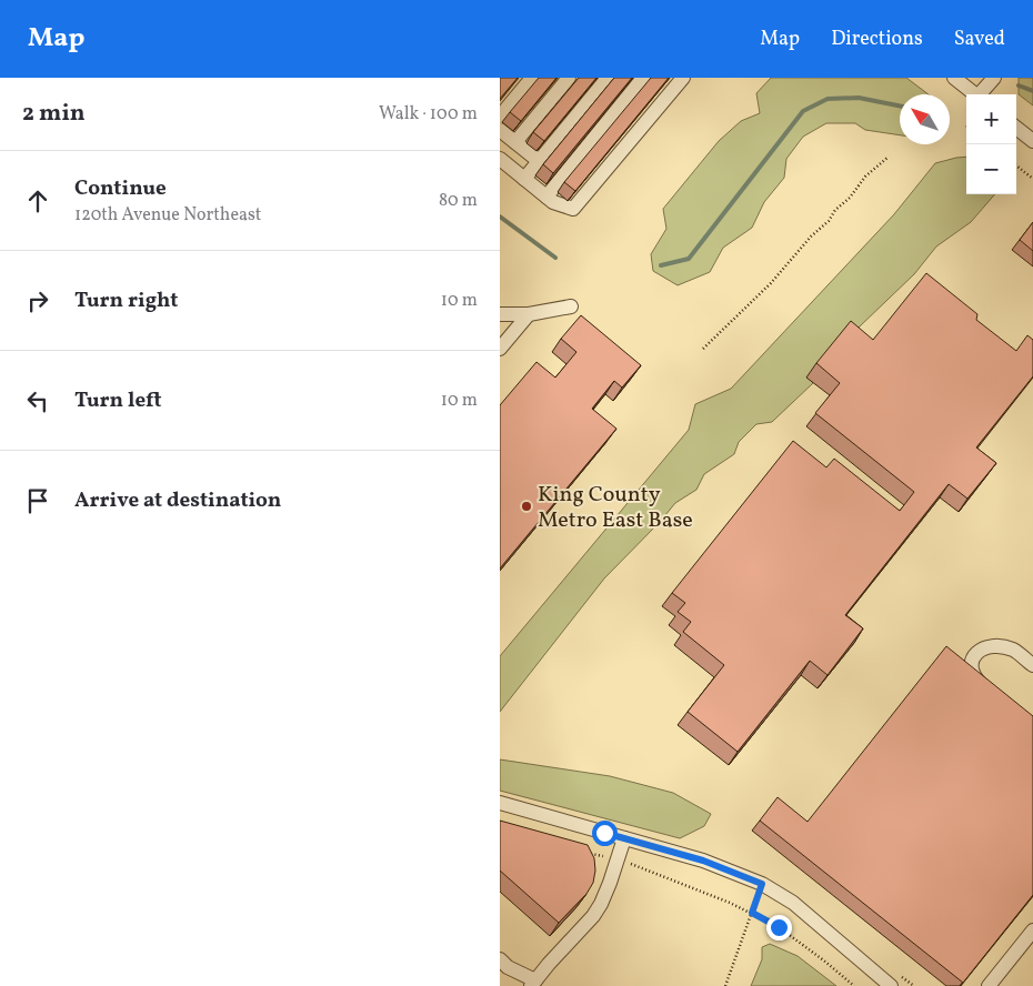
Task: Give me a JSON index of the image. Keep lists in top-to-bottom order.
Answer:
{
  "places": ["King County Metro East Base"],
  "north": "top left",
  "page": {
    "header": "Map",
    "nav": ["Map", "Directions", "Saved"],
    "heading": ["2 min", "Walk · 100 m"],
    "map_buttons": ["+", "−"],
    "list": [
      ["Continue", "120th Avenue Northeast", "80 m"],
      ["Turn right", "10 m"],
      ["Turn left", "10 m"],
      "Arrive at destination"
    ]
  }
}
